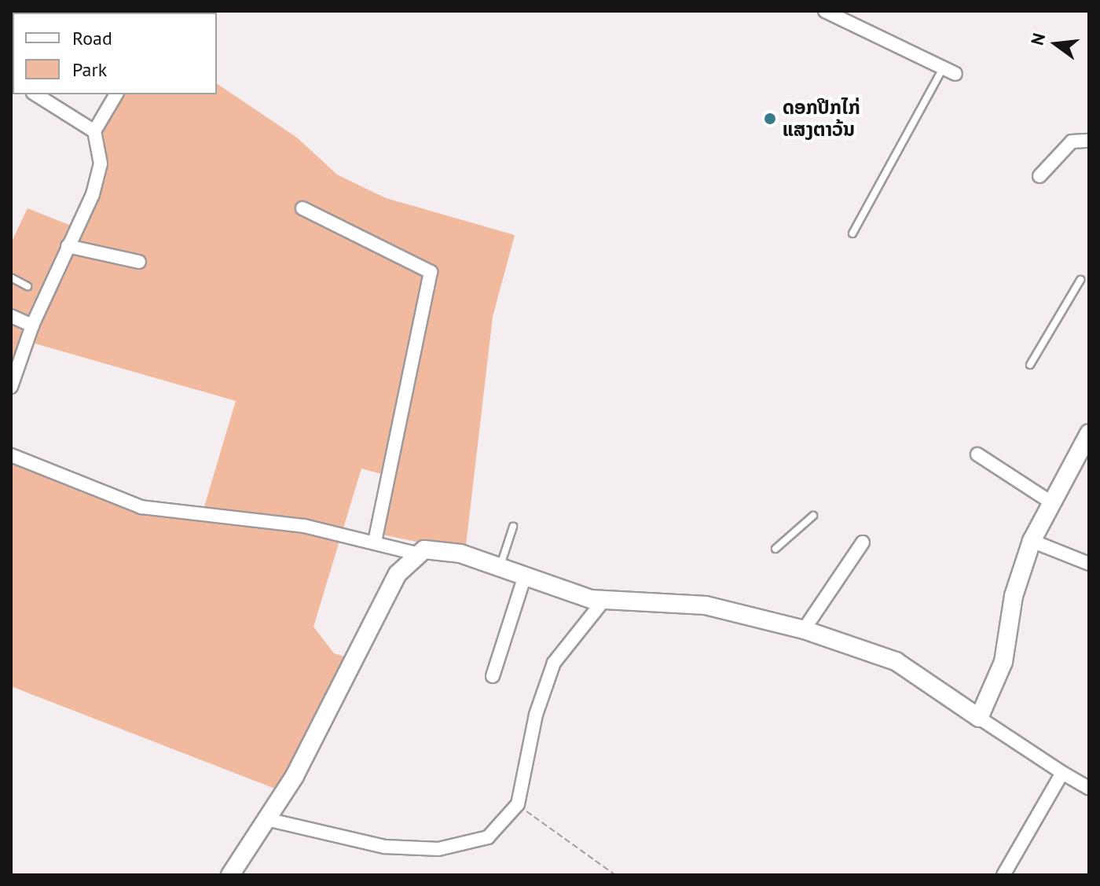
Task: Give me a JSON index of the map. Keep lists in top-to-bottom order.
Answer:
{
  "places": ["ດອກປີກໄກ່ ແສງຕາວ້ນ"],
  "legend": ["Road", "Park"],
  "north": "left"
}
